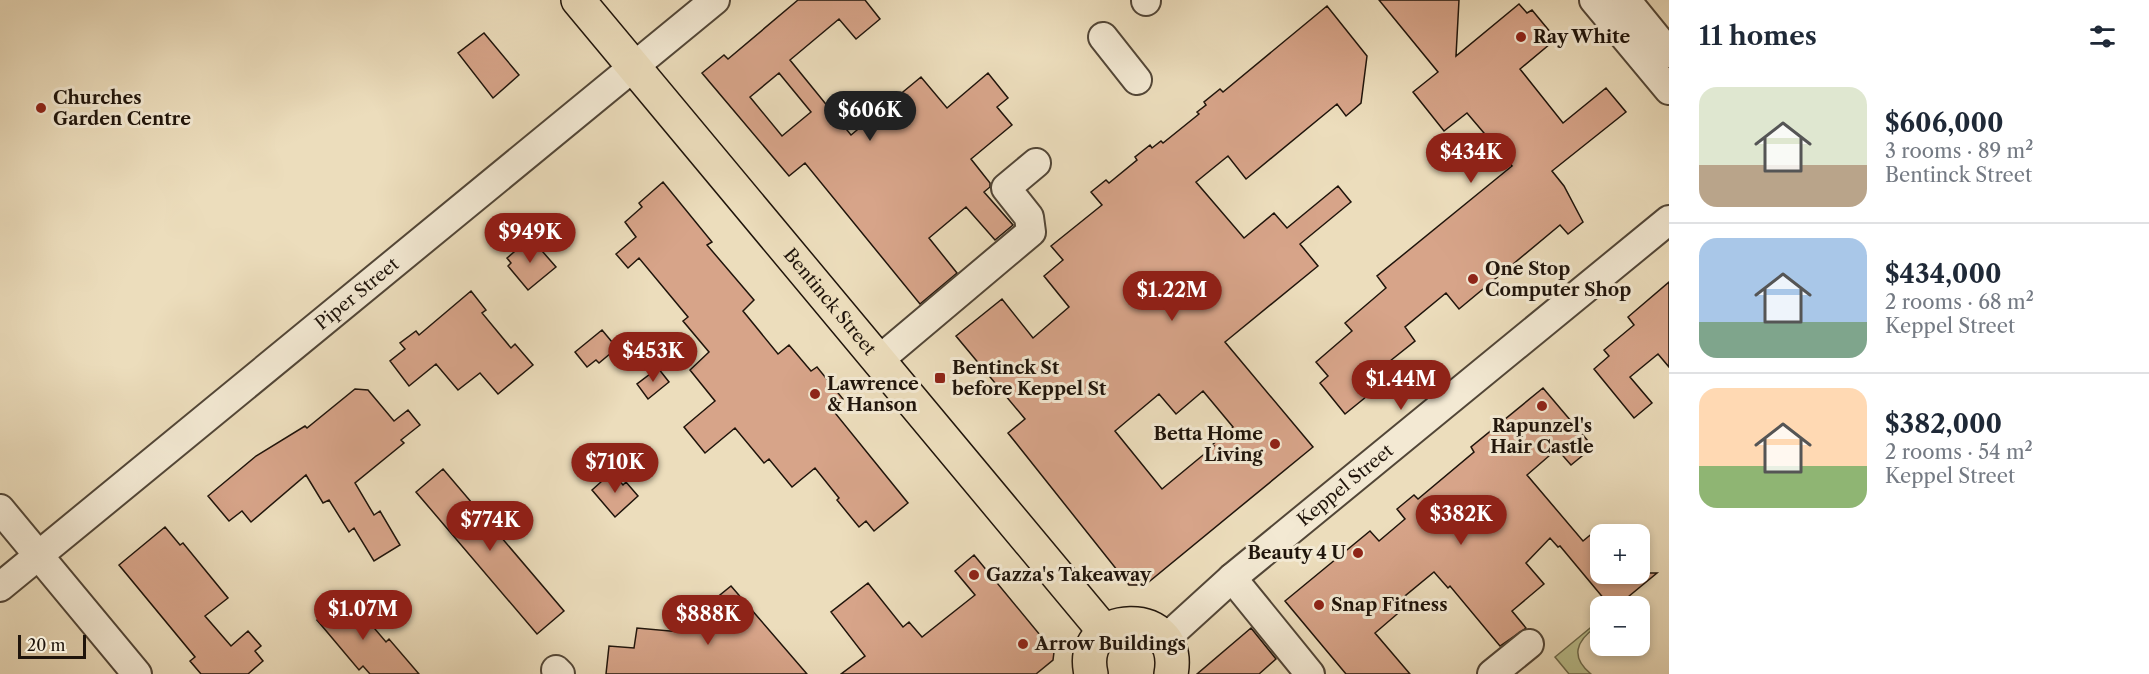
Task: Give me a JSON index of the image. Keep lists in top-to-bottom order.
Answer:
{
  "streets": {
    "main road": ["Bentinck Street"],
    "street": ["Piper Street", "Keppel Street"]
  },
  "crossings": [
    ["Piper Street", "Bentinck Street"]
  ],
  "places": {
    "other": [
      "Ray White",
      "Churches Garden Centre",
      "One Stop Computer Shop",
      "Lawrence & Hanson",
      "Rapunzel's Hair Castle",
      "Betta Home Living",
      "Beauty 4 U",
      "Gazza's Takeaway",
      "Snap Fitness",
      "Arrow Buildings"
    ],
    "transit": ["Bentinck St before Keppel St"]
  },
  "scale_bar": "20 m",
  "page": {
    "heading": "11 homes",
    "list": [
      {
        "name": "$606,000",
        "note": "3 rooms · 89 m² · Bentinck Street"
      },
      {
        "name": "$434,000",
        "note": "2 rooms · 68 m² · Keppel Street"
      },
      {
        "name": "$382,000",
        "note": "2 rooms · 54 m² · Keppel Street"
      }
    ],
    "price": [
      "$606K",
      "$434K",
      "$949K",
      "$1.22M",
      "$453K",
      "$1.44M",
      "$710K",
      "$382K",
      "$774K",
      "$1.07M",
      "$888K"
    ],
    "map_buttons": ["+", "−"],
    "scale": "20 m"
  }
}
